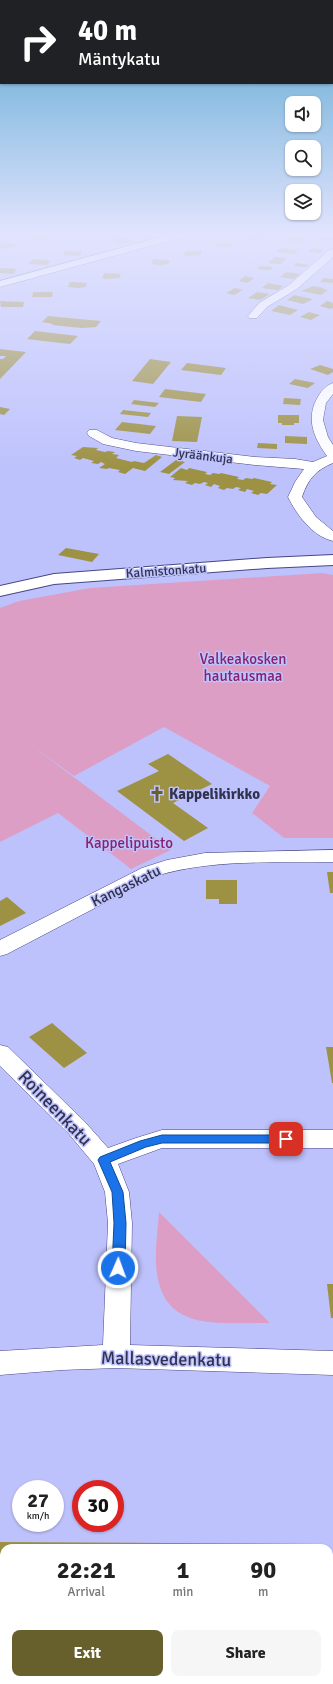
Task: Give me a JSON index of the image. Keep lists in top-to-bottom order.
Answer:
{
  "streets": {
    "street": [
      "Jyräänkuja",
      "Kalmistonkatu",
      "Kangaskatu",
      "Roineenkatu",
      "Mallasvedenkatu"
    ]
  },
  "crossings": [
    ["Roineenkatu", "Mallasvedenkatu"]
  ],
  "parks": ["Valkeakosken hautausmaa", "Kappelipuisto"],
  "places": {
    "church": ["Kappelikirkko"]
  },
  "page": {
    "turn": ["40 m", "Mäntykatu"],
    "speed": "27 km/h",
    "limit": "30",
    "eta": [
      "22:21",
      "Arrival",
      "1",
      "min",
      "90",
      "m"
    ],
    "buttons": ["Exit", "Share"]
  }
}
